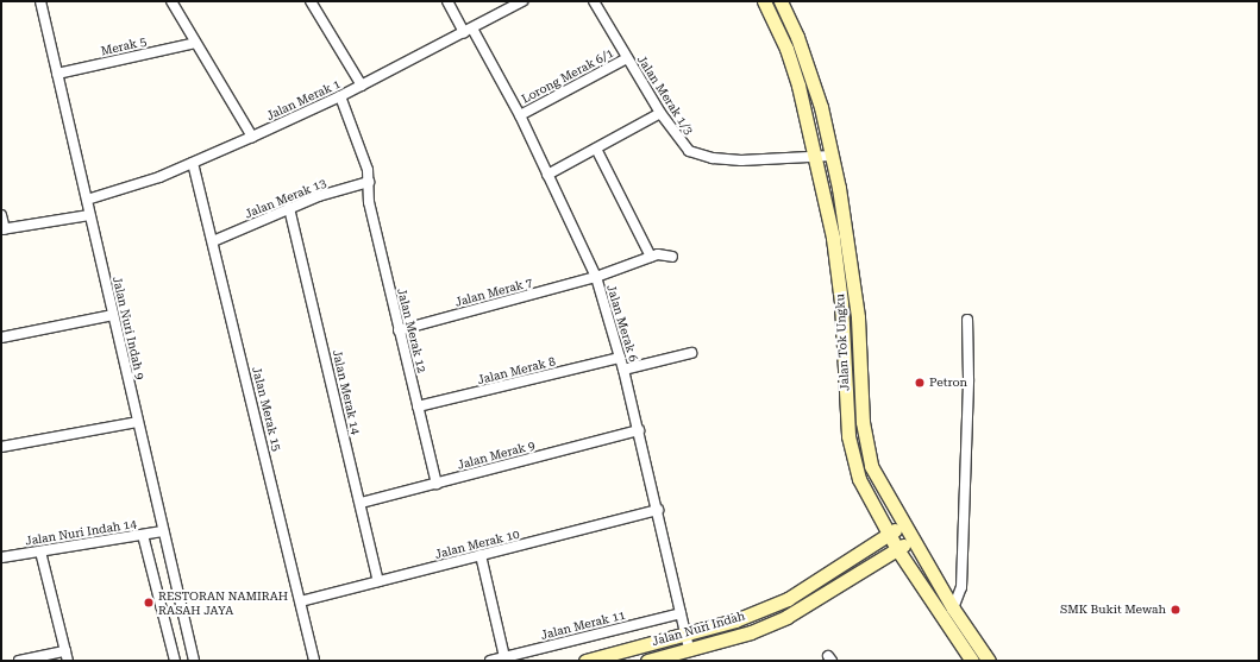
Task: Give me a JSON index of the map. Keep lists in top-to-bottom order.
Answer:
{
  "streets": {
    "main road": ["Jalan Tok Ungku", "Jalan Nuri Indah"],
    "street": [
      "Merak 5",
      "Lorong Merak 6/1",
      "Jalan Merak 1/3",
      "Jalan Merak 1",
      "Jalan Merak 13",
      "Jalan Merak 7",
      "Jalan Merak 6",
      "Jalan Nuri Indah 9",
      "Jalan Merak 12",
      "Jalan Merak 8",
      "Jalan Merak 14",
      "Jalan Merak 15",
      "Jalan Merak 9",
      "Jalan Nuri Indah 14",
      "Jalan Merak 10",
      "Jalan Merak 11"
    ]
  },
  "crossings": [
    ["Merak 5", "Jalan Nuri Indah 9"],
    ["Lorong Merak 6/1", "Jalan Merak 1/3"],
    ["Lorong Merak 6/1", "Jalan Merak 6"],
    ["Jalan Merak 1/3", "Jalan Tok Ungku"],
    ["Jalan Merak 1", "Jalan Merak 6"],
    ["Jalan Merak 1", "Jalan Nuri Indah 9"],
    ["Jalan Merak 1", "Jalan Merak 12"],
    ["Jalan Merak 1", "Jalan Merak 15"],
    ["Jalan Merak 13", "Jalan Merak 12"],
    ["Jalan Merak 13", "Jalan Merak 14"],
    ["Jalan Merak 13", "Jalan Merak 15"],
    ["Jalan Merak 7", "Jalan Merak 6"],
    ["Jalan Merak 7", "Jalan Merak 12"],
    ["Jalan Merak 6", "Jalan Merak 8"],
    ["Jalan Merak 6", "Jalan Merak 9"],
    ["Jalan Merak 6", "Jalan Merak 10"],
    ["Jalan Merak 6", "Jalan Merak 11"],
    ["Jalan Merak 6", "Jalan Nuri Indah"],
    ["Jalan Nuri Indah 9", "Jalan Nuri Indah 14"],
    ["Jalan Merak 12", "Jalan Merak 8"],
    ["Jalan Merak 12", "Jalan Merak 9"],
    ["Jalan Tok Ungku", "Jalan Nuri Indah"],
    ["Jalan Merak 14", "Jalan Merak 9"],
    ["Jalan Merak 14", "Jalan Merak 10"],
    ["Jalan Merak 15", "Jalan Merak 10"]
  ],
  "places": ["Petron", "RESTORAN NAMIRAH RASAH JAYA", "SMK Bukit Mewah"]
}
